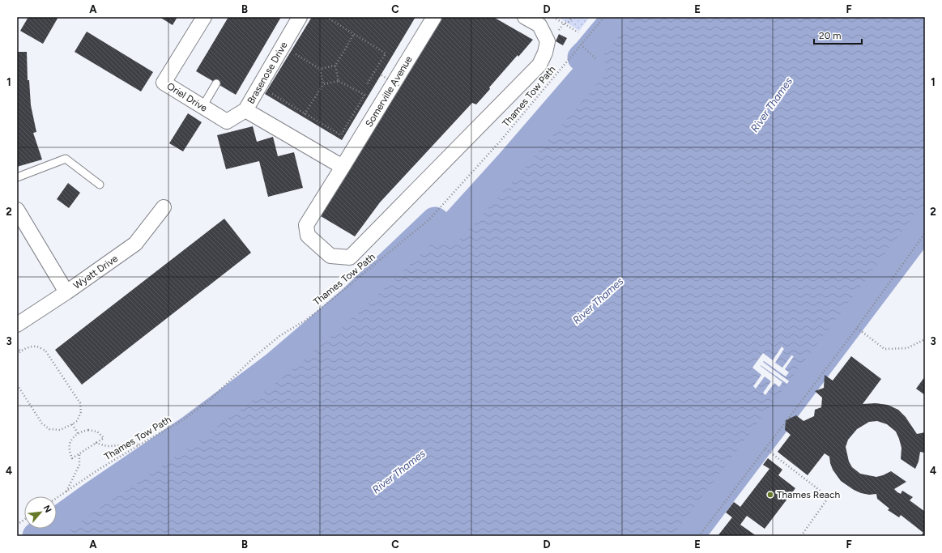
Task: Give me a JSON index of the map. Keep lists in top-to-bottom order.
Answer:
{
  "streets": {
    "street": [
      "Brasenose Drive",
      "Somerville Avenue",
      "Oriel Drive",
      "Wyatt Drive"
    ],
    "path": ["Thames Tow Path"]
  },
  "crossings": [
    ["Brasenose Drive", "Oriel Drive"]
  ],
  "water": ["River Thames"],
  "places": ["Thames Reach"],
  "scale_bar": "20 m",
  "north": "top right",
  "grid": {
    "columns": [
      "A",
      "B",
      "C",
      "D",
      "E",
      "F"
    ],
    "rows": [
      "1",
      "2",
      "3",
      "4"
    ]
  }
}
